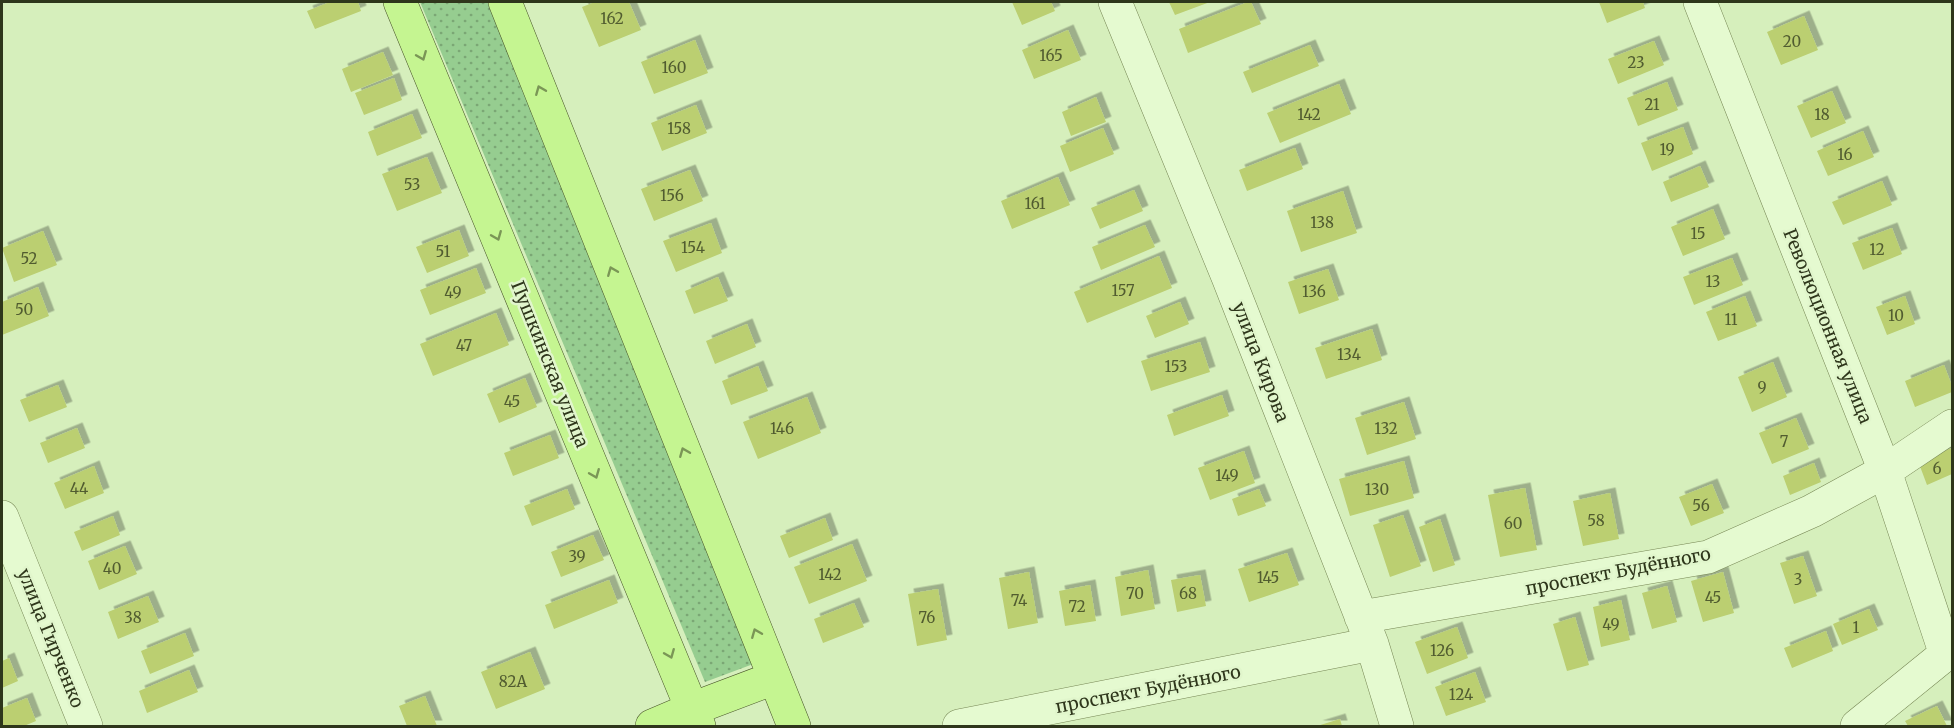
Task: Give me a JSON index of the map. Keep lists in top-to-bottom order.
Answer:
{
  "streets": {
    "main road": ["Пушкинская улица"],
    "street": [
      "Революционная улица",
      "улица Кирова",
      "проспект Будённого",
      "улица Гирченко"
    ]
  },
  "crossings": [
    ["Революционная улица", "проспект Будённого"],
    ["улица Кирова", "проспект Будённого"]
  ],
  "house_numbers": [
    "162",
    "20",
    "165",
    "23",
    "160",
    "21",
    "142",
    "18",
    "158",
    "19",
    "16",
    "53",
    "156",
    "161",
    "138",
    "15",
    "154",
    "12",
    "51",
    "52",
    "13",
    "157",
    "136",
    "49",
    "50",
    "10",
    "11",
    "47",
    "134",
    "153",
    "9",
    "45",
    "146",
    "132",
    "7",
    "6",
    "149",
    "44",
    "130",
    "56",
    "58",
    "60",
    "39",
    "40",
    "142",
    "145",
    "3",
    "70",
    "68",
    "45",
    "74",
    "72",
    "38",
    "76",
    "49",
    "1",
    "126",
    "82А",
    "124"
  ]
}
